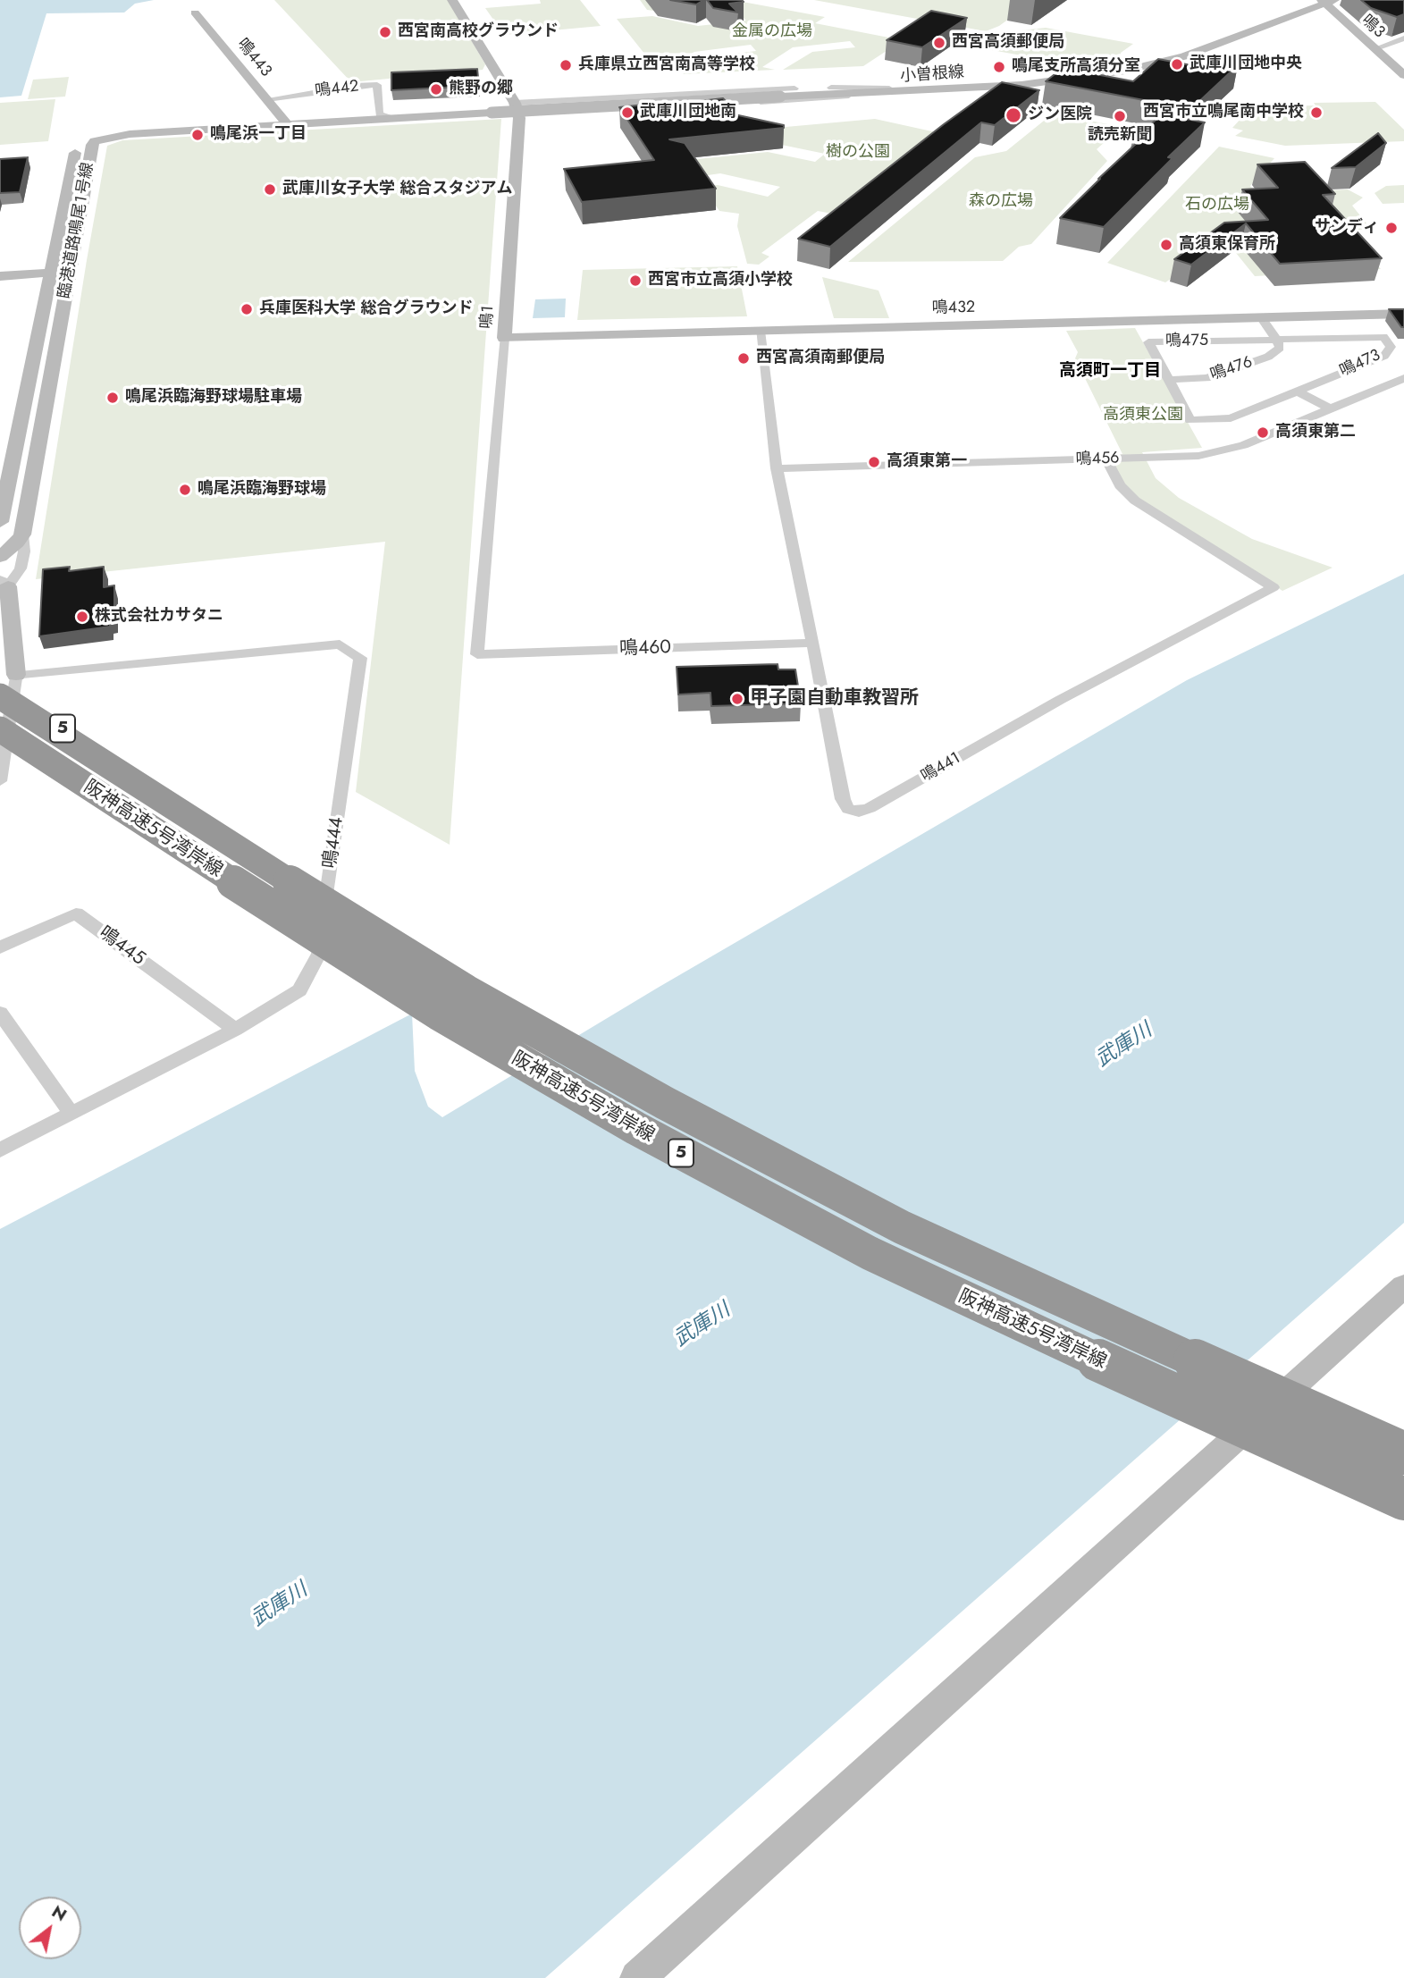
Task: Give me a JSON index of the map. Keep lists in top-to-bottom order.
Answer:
{
  "streets": {
    "highway": ["5", "阪神高速5号湾岸線"],
    "street": [
      "鳴3",
      "鳴443",
      "小曽根線",
      "鳴442",
      "臨港道路鳴尾１号線",
      "鳴432",
      "鳴1",
      "鳴475",
      "鳴473",
      "鳴476",
      "鳴456",
      "鳴460",
      "鳴441",
      "鳴444",
      "鳴445"
    ]
  },
  "crossings": [
    ["鳴3", "小曽根線"],
    ["鳴443", "鳴442"],
    ["鳴443", "臨港道路鳴尾１号線"],
    ["小曽根線", "鳴1"],
    ["鳴442", "臨港道路鳴尾１号線"],
    ["鳴432", "鳴1"],
    ["鳴432", "鳴441"],
    ["鳴1", "鳴460"],
    ["鳴475", "鳴473"],
    ["鳴475", "鳴476"],
    ["鳴473", "鳴476"],
    ["鳴456", "鳴441"],
    ["鳴460", "鳴441"],
    ["阪神高速5号湾岸線", "鳴444"],
    ["鳴444", "鳴445"]
  ],
  "districts": ["高須町一丁目"],
  "water": ["武庫川"],
  "parks": [
    "金属の広場",
    "樹の公園",
    "森の広場",
    "石の広場",
    "高須東公園"
  ],
  "places": [
    "西宮南高校グラウンド",
    "西宮高須郵便局",
    "武庫川団地中央",
    "兵庫県立西宮南高等学校",
    "鳴尾支所高須分室",
    "熊野の郷",
    "武庫川団地南",
    "西宮市立鳴尾南中学校",
    "ジン医院",
    "読売新聞",
    "鳴尾浜一丁目",
    "武庫川女子大学 総合スタジアム",
    "サンディ",
    "高須東保育所",
    "西宮市立高須小学校",
    "兵庫医科大学 総合グラウンド",
    "西宮高須南郵便局",
    "鳴尾浜臨海野球場駐車場",
    "高須東第二",
    "高須東第一",
    "鳴尾浜臨海野球場",
    "株式会社カサタニ",
    "甲子園自動車教習所"
  ],
  "north": "top right"
}
